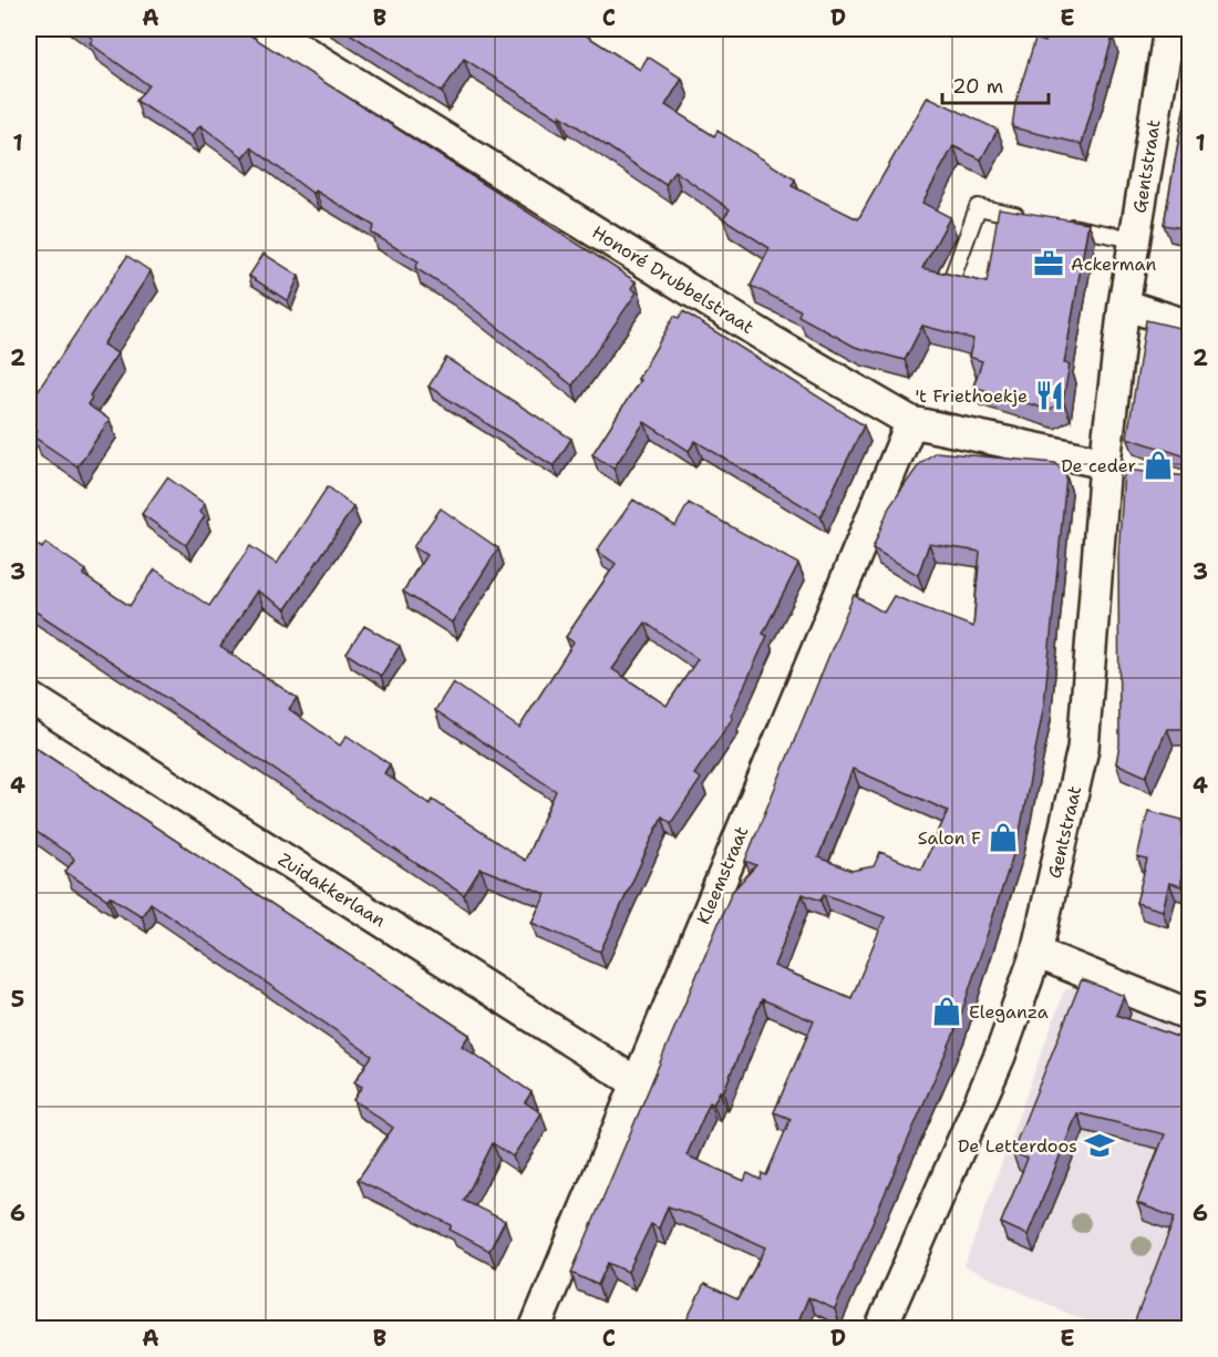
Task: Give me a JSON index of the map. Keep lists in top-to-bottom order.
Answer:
{
  "streets": {
    "street": [
      "Gentstraat",
      "Honoré Drubbelstraat",
      "Kleemstraat",
      "Zuidakkerlaan"
    ]
  },
  "crossings": [
    ["Gentstraat", "Honoré Drubbelstraat"],
    ["Honoré Drubbelstraat", "Kleemstraat"],
    ["Kleemstraat", "Zuidakkerlaan"]
  ],
  "places": {
    "office": ["Ackerman"],
    "restaurant": ["'t Friethoekje"],
    "shop": ["De ceder", "Salon F", "Eleganza"],
    "school or university": ["De Letterdoos"]
  },
  "scale_bar": "20 m",
  "grid": {
    "columns": [
      "A",
      "B",
      "C",
      "D",
      "E"
    ],
    "rows": [
      "1",
      "2",
      "3",
      "4",
      "5",
      "6"
    ]
  }
}
